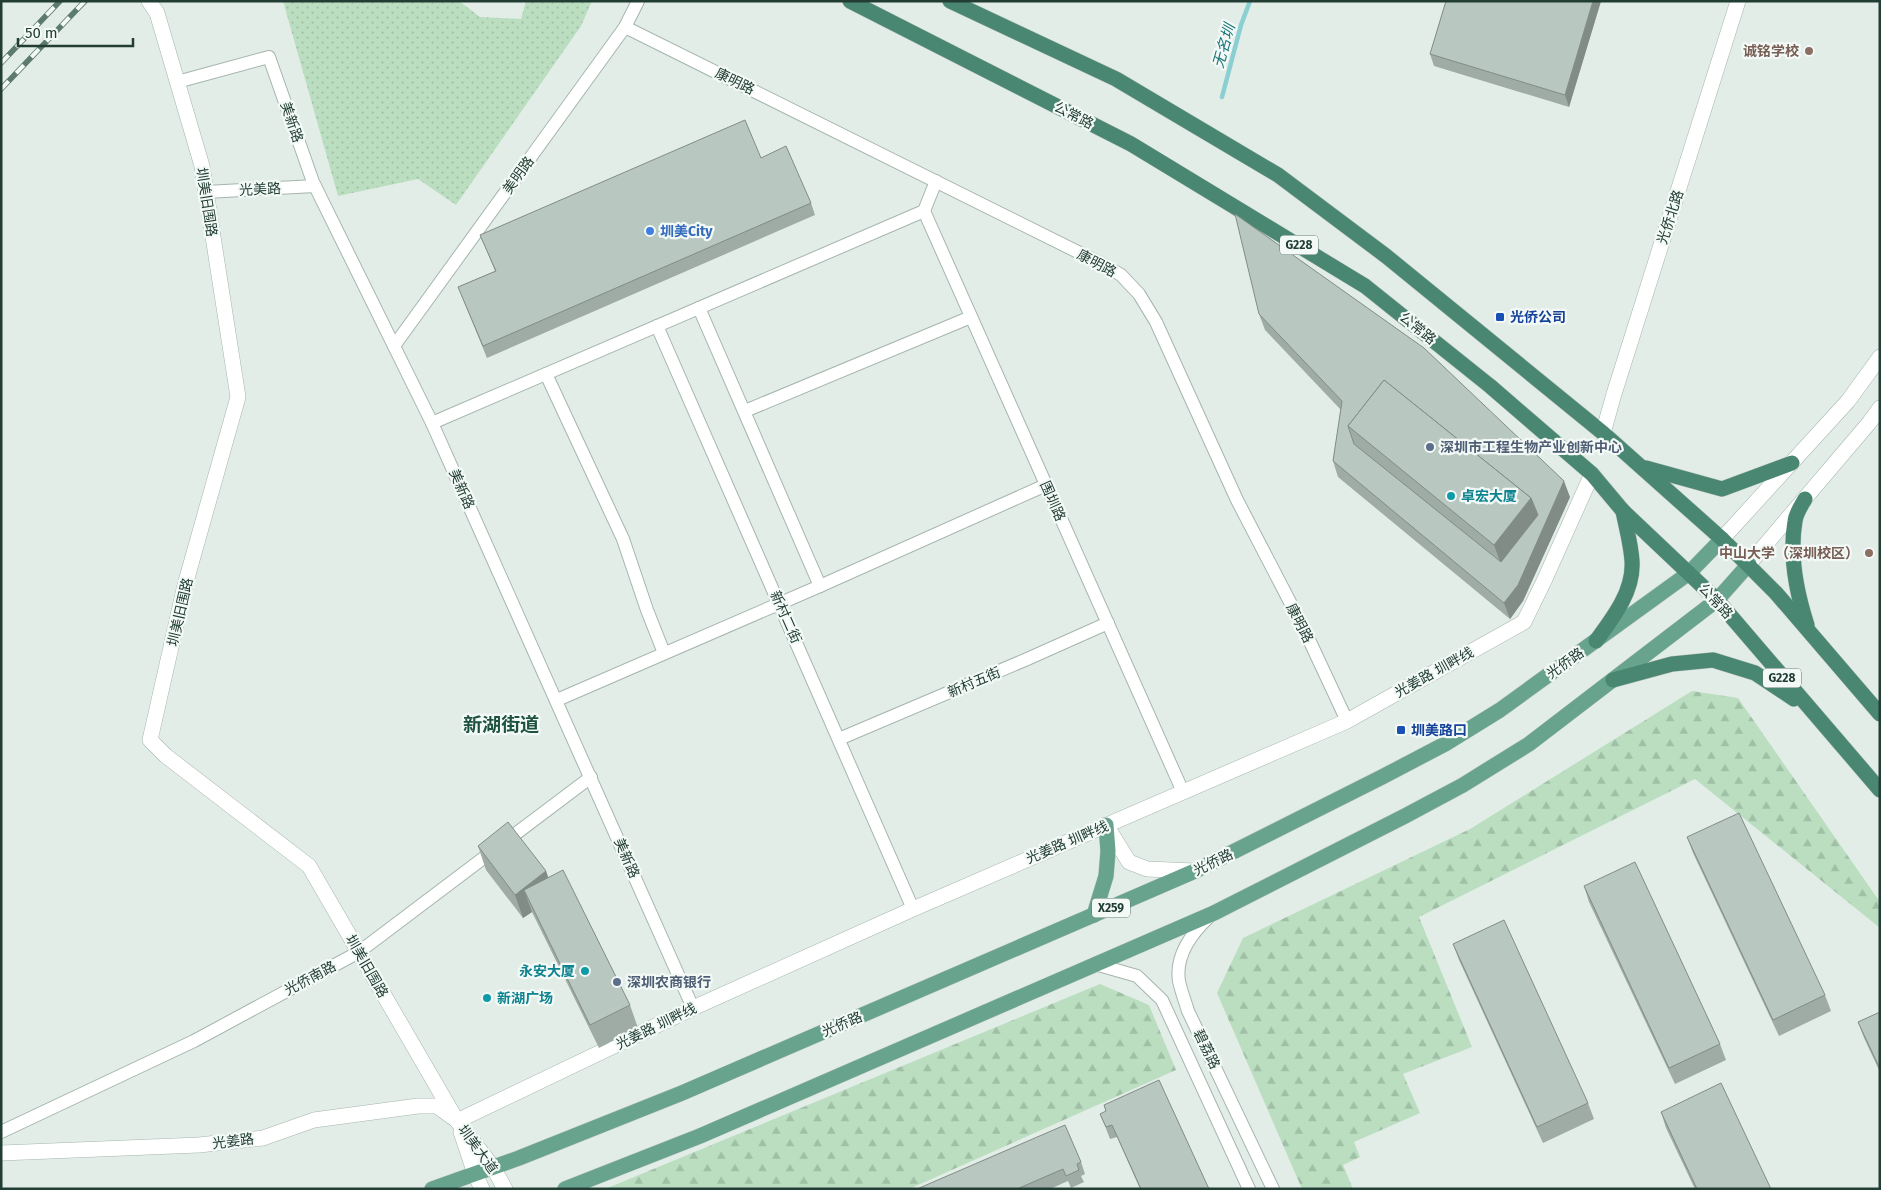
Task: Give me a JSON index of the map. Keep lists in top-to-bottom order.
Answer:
{
  "streets": {
    "highway": ["公常路", "G228"],
    "main road": ["光侨路", "X259"],
    "street": [
      "康明路",
      "美新路",
      "美明路",
      "光美路",
      "圳美旧围路",
      "光侨北路",
      "围圳路",
      "新村二街",
      "光姜路 圳畔线",
      "新村五街",
      "光侨南路",
      "碧荔路",
      "光姜路",
      "圳美大道"
    ]
  },
  "crossings": [
    ["康明路", "美明路"],
    ["康明路", "光姜路 圳畔线"],
    ["公常路", "光侨路"],
    ["公常路", "光姜路 圳畔线"],
    ["美新路", "美明路"],
    ["美新路", "光美路"],
    ["美新路", "圳美旧围路"],
    ["美新路", "光姜路 圳畔线"],
    ["美新路", "光侨南路"],
    ["光美路", "圳美旧围路"],
    ["圳美旧围路", "光姜路 圳畔线"],
    ["圳美旧围路", "光侨南路"],
    ["圳美旧围路", "光姜路"],
    ["圳美旧围路", "圳美大道"],
    ["围圳路", "光姜路 圳畔线"],
    ["围圳路", "新村五街"],
    ["新村二街", "光姜路 圳畔线"],
    ["新村二街", "新村五街"],
    ["光侨路", "圳美大道"],
    ["光姜路 圳畔线", "光姜路"],
    ["光姜路 圳畔线", "圳美大道"],
    ["光姜路", "圳美大道"]
  ],
  "districts": ["新湖街道"],
  "water": ["无名圳"],
  "places": {
    "other": [
      "诚铭学校",
      "圳美City",
      "深圳市工程生物产业创新中心",
      "卓宏大厦",
      "中山大学（深圳校区）",
      "永安大厦",
      "深圳农商银行",
      "新湖广场"
    ],
    "transit": ["光侨公司", "圳美路口"]
  },
  "scale_bar": "50 m"
}
